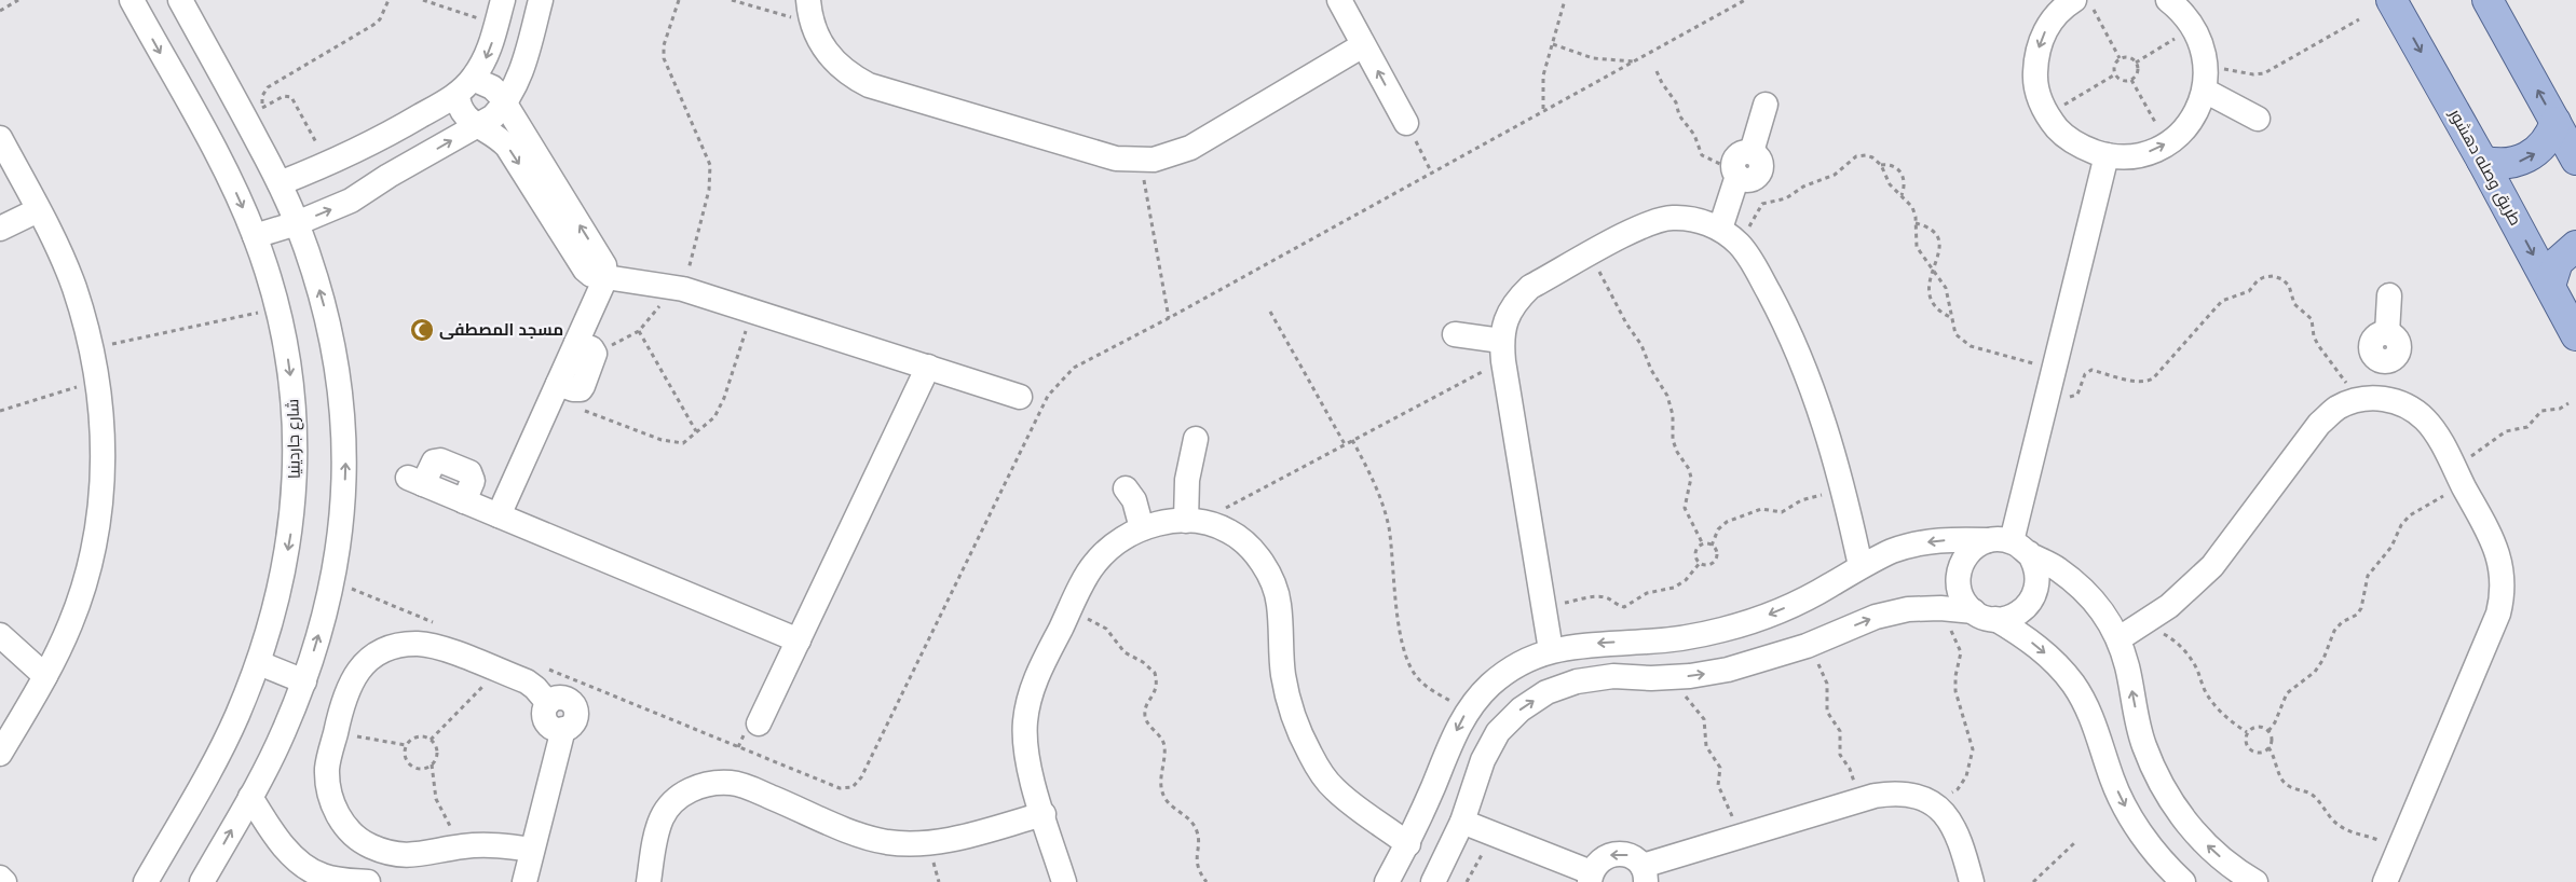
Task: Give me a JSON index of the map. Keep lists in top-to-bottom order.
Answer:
{
  "streets": {
    "main road": ["طريق وصله دهشور"],
    "street": ["شارع جاردينيا"]
  },
  "places": {
    "mosque": ["مسجد المصطفى"]
  }
}
